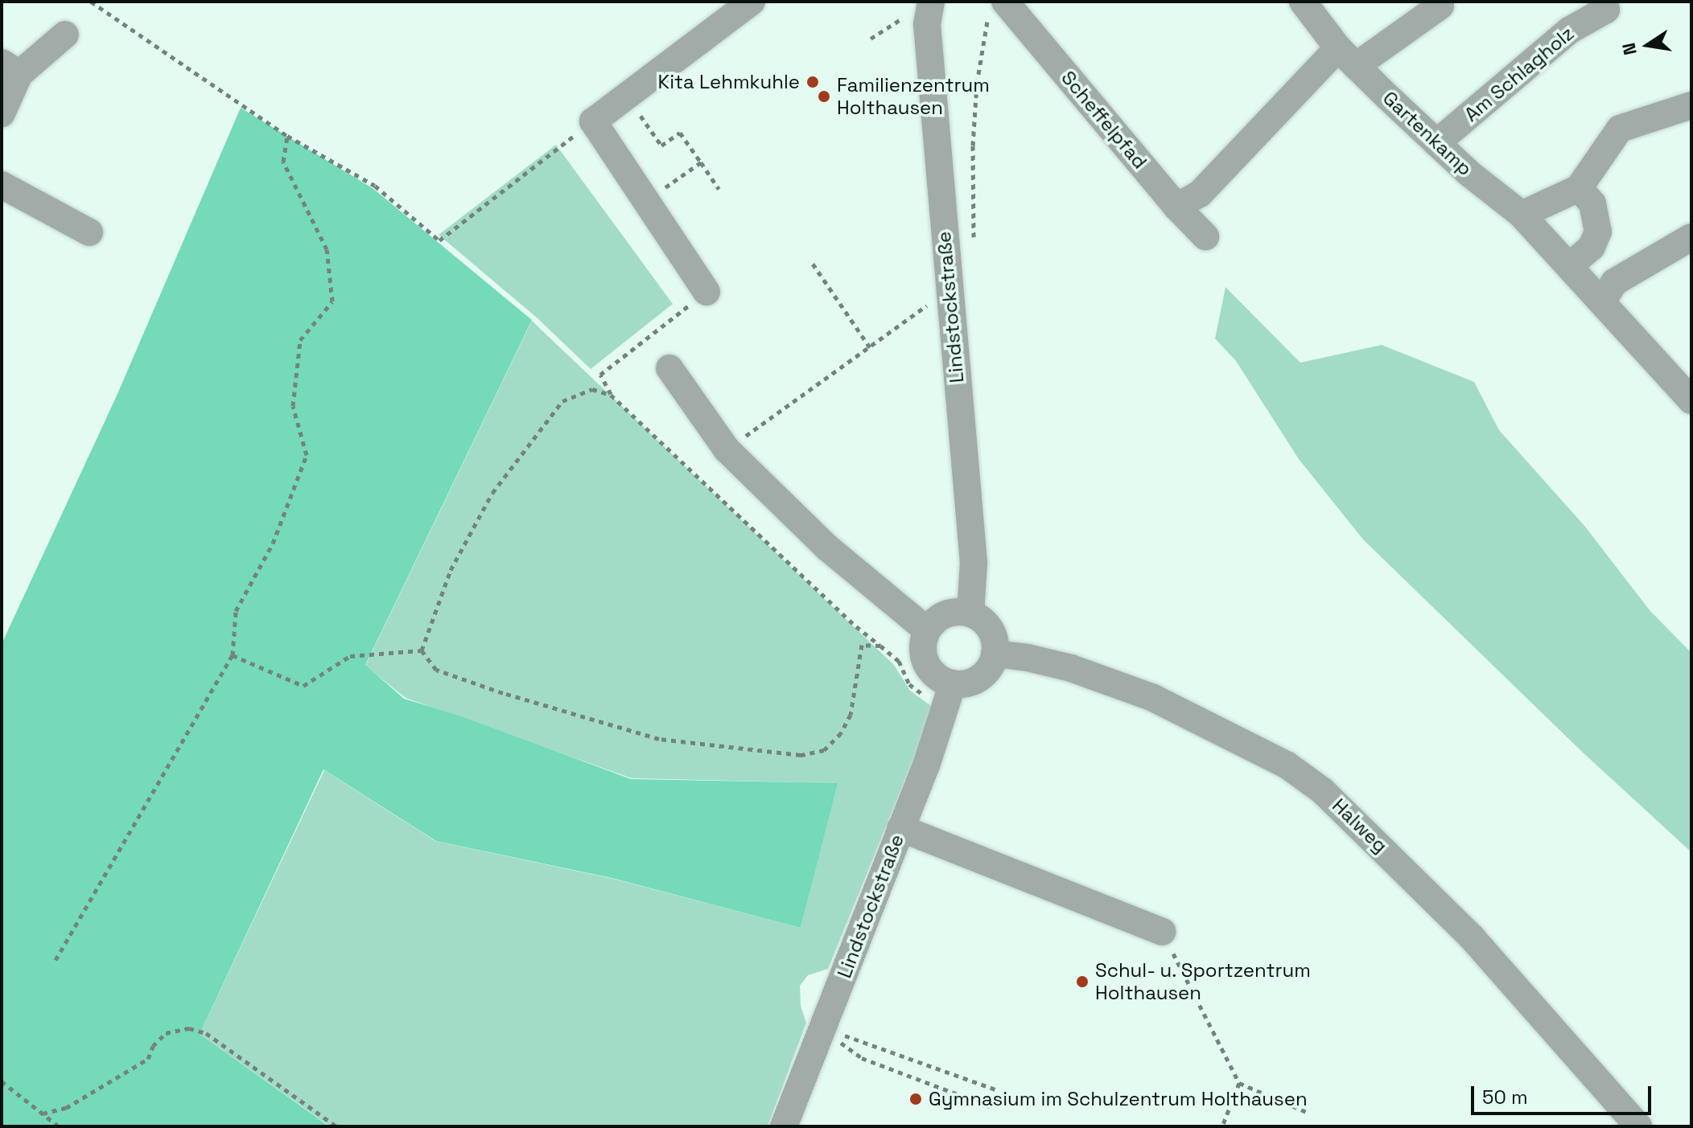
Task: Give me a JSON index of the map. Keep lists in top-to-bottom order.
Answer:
{
  "streets": {
    "street": [
      "Am Schlagholz",
      "Scheffelpfad",
      "Gartenkamp",
      "Lindstockstraße",
      "Halweg"
    ]
  },
  "crossings": [
    ["Am Schlagholz", "Gartenkamp"],
    ["Lindstockstraße", "Halweg"]
  ],
  "places": [
    "Kita Lehmkuhle",
    "Familienzentrum Holthausen",
    "Schul- u. Sportzentrum Holthausen",
    "Gymnasium im Schulzentrum Holthausen"
  ],
  "scale_bar": "50 m",
  "north": "left"
}
